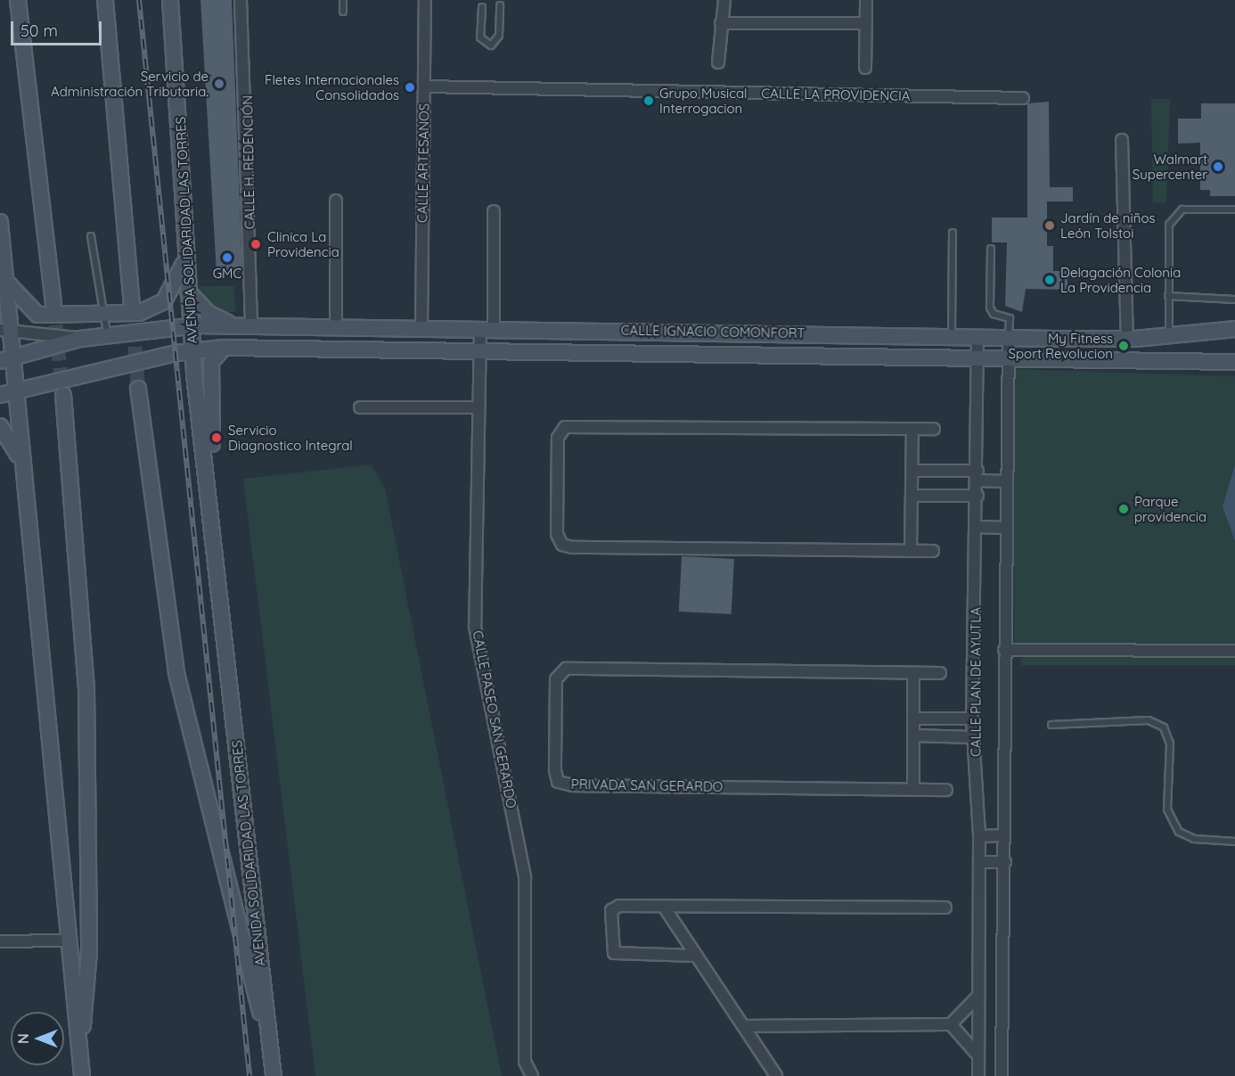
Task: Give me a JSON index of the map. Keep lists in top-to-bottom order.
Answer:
{
  "streets": {
    "main road": ["AVENIDA SOLIDARIDAD LAS TORRES", "CALLE IGNACIO COMONFORT"],
    "street": [
      "CALLE LA PROVIDENCIA",
      "CALLE H. REDENCIÓN",
      "CALLE ARTESANOS",
      "CALLE PLAN DE AYUTLA",
      "CALLE PASEO SAN GERARDO",
      "PRIVADA SAN GERARDO"
    ]
  },
  "crossings": [
    ["CALLE LA PROVIDENCIA", "CALLE ARTESANOS"],
    ["CALLE H. REDENCIÓN", "CALLE IGNACIO COMONFORT"],
    ["CALLE ARTESANOS", "CALLE IGNACIO COMONFORT"],
    ["AVENIDA SOLIDARIDAD LAS TORRES", "CALLE IGNACIO COMONFORT"],
    ["CALLE IGNACIO COMONFORT", "CALLE PLAN DE AYUTLA"],
    ["CALLE IGNACIO COMONFORT", "CALLE PASEO SAN GERARDO"]
  ],
  "places": [
    "Servicio de Administración Tributaria.",
    "Fletes Internacionales Consolidados",
    "Grupo Musical Interrogacion",
    "Walmart Supercenter",
    "Jardín de niños León Tolstoi",
    "Clinica La Providencia",
    "GMC",
    "Delagación Colonia La Providencia",
    "My Fitness Sport Revolucion",
    "Servicio Diagnostico Integral",
    "Parque providencia"
  ],
  "scale_bar": "50 m",
  "north": "left"
}
